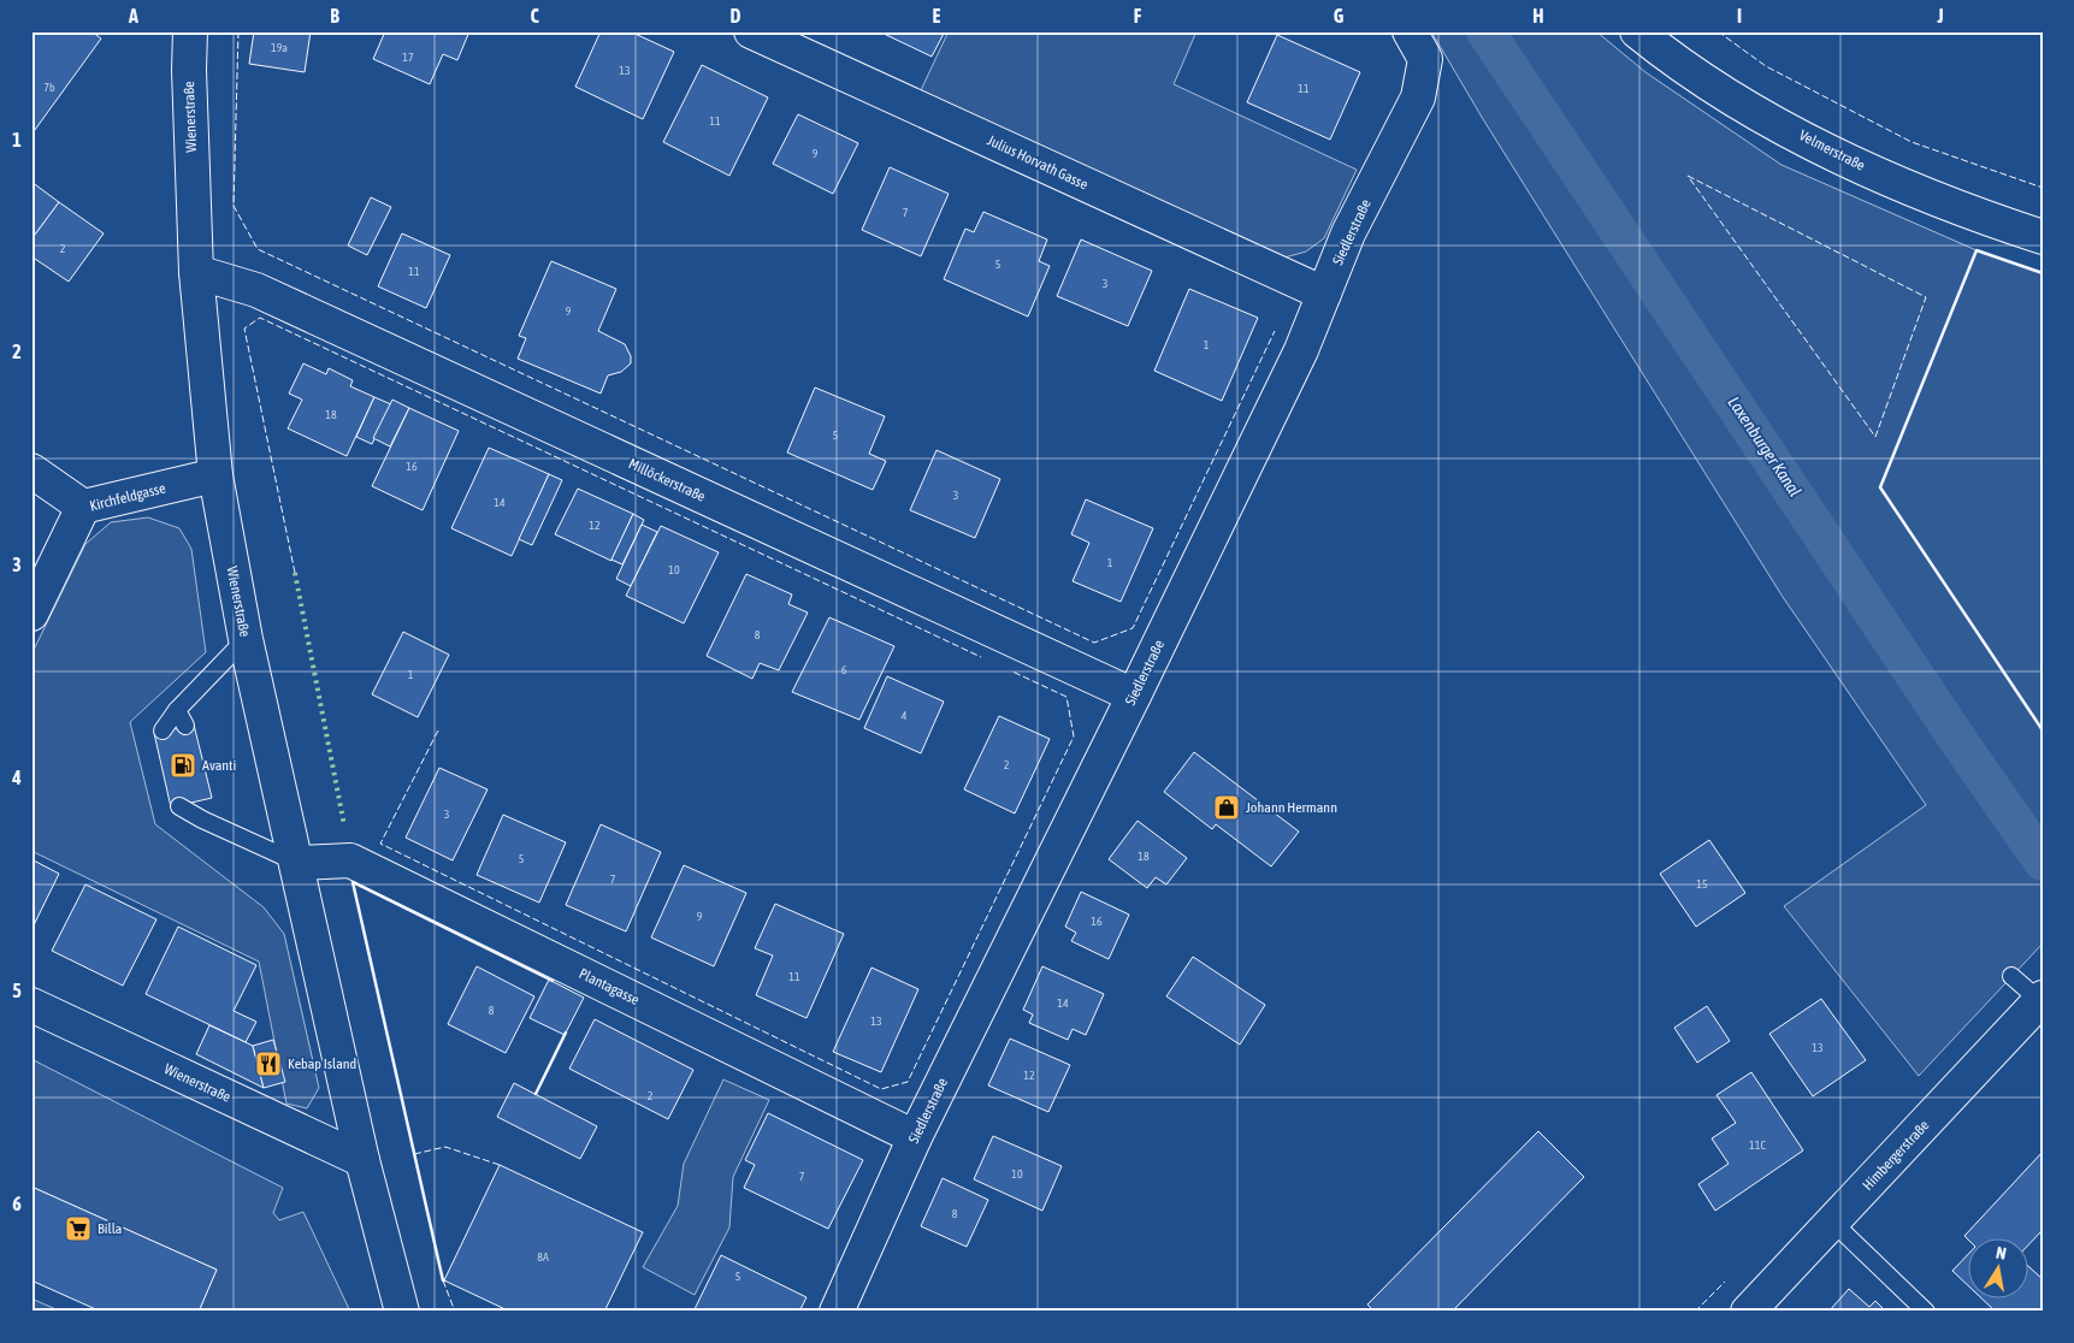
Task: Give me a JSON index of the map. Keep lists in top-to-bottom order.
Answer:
{
  "streets": {
    "street": [
      "Wienerstraße",
      "Velmerstraße",
      "Julius Horvath Gasse",
      "Siedlerstraße",
      "Millöckerstraße",
      "Kirchfeldgasse",
      "Plantagasse",
      "Himbergerstraße"
    ]
  },
  "crossings": [
    ["Wienerstraße", "Millöckerstraße"],
    ["Wienerstraße", "Kirchfeldgasse"],
    ["Wienerstraße", "Plantagasse"],
    ["Julius Horvath Gasse", "Siedlerstraße"],
    ["Siedlerstraße", "Millöckerstraße"],
    ["Siedlerstraße", "Plantagasse"]
  ],
  "water": ["Laxenburger Kanal"],
  "places": {
    "fuel station": ["Avanti"],
    "shop": ["Johann Hermann"],
    "restaurant": ["Kebap Island"],
    "supermarket": ["Billa"]
  },
  "house_numbers": [
    "19a",
    "17",
    "13",
    "7b",
    "11",
    "11",
    "9",
    "7",
    "2",
    "5",
    "11",
    "3",
    "9",
    "1",
    "18",
    "5",
    "16",
    "3",
    "14",
    "12",
    "1",
    "10",
    "8",
    "6",
    "1",
    "4",
    "2",
    "3",
    "18",
    "5",
    "7",
    "15",
    "9",
    "16",
    "11",
    "14",
    "8",
    "13",
    "13",
    "12",
    "2",
    "11C",
    "10",
    "7",
    "8",
    "8A",
    "5"
  ],
  "north": "top",
  "grid": {
    "columns": [
      "A",
      "B",
      "C",
      "D",
      "E",
      "F",
      "G",
      "H",
      "I",
      "J"
    ],
    "rows": [
      "1",
      "2",
      "3",
      "4",
      "5",
      "6"
    ]
  }
}
